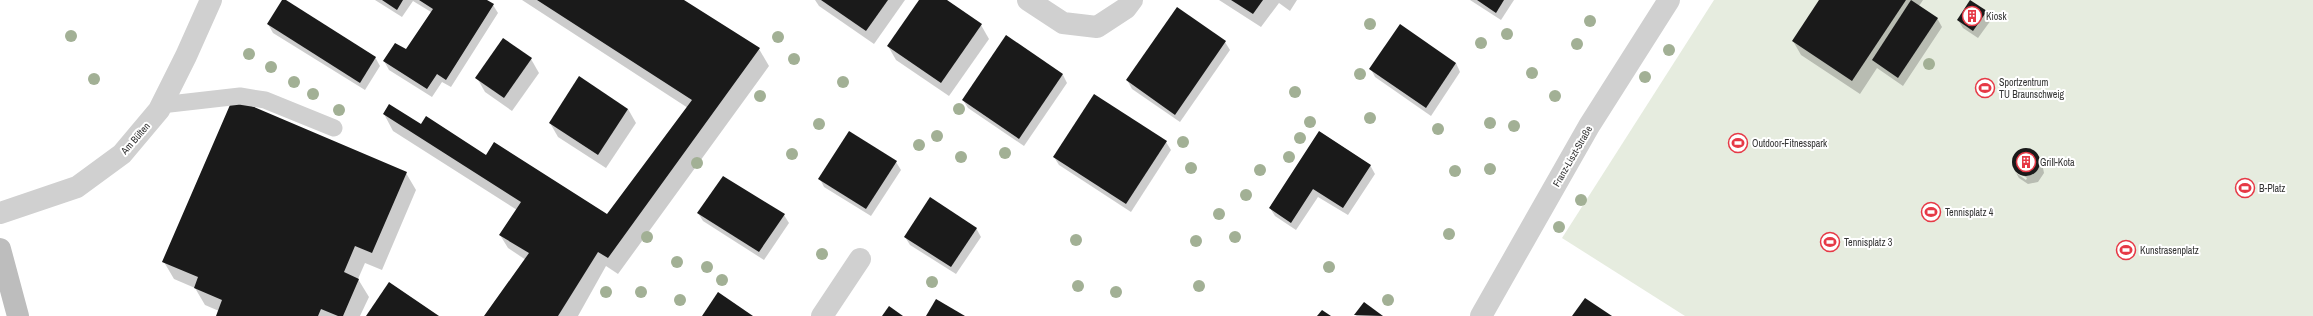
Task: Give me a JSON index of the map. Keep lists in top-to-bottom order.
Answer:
{
  "streets": {
    "street": ["Am Bülten", "Franz-Liszt-Straße"]
  },
  "places": {
    "building": ["Kiosk", "Grill-Kota"],
    "sports": [
      "Sportzentrum TU Braunschweig",
      "Outdoor-Fitnesspark",
      "B-Platz",
      "Tennisplatz 4",
      "Tennisplatz 3",
      "Kunstrasenplatz"
    ]
  }
}
